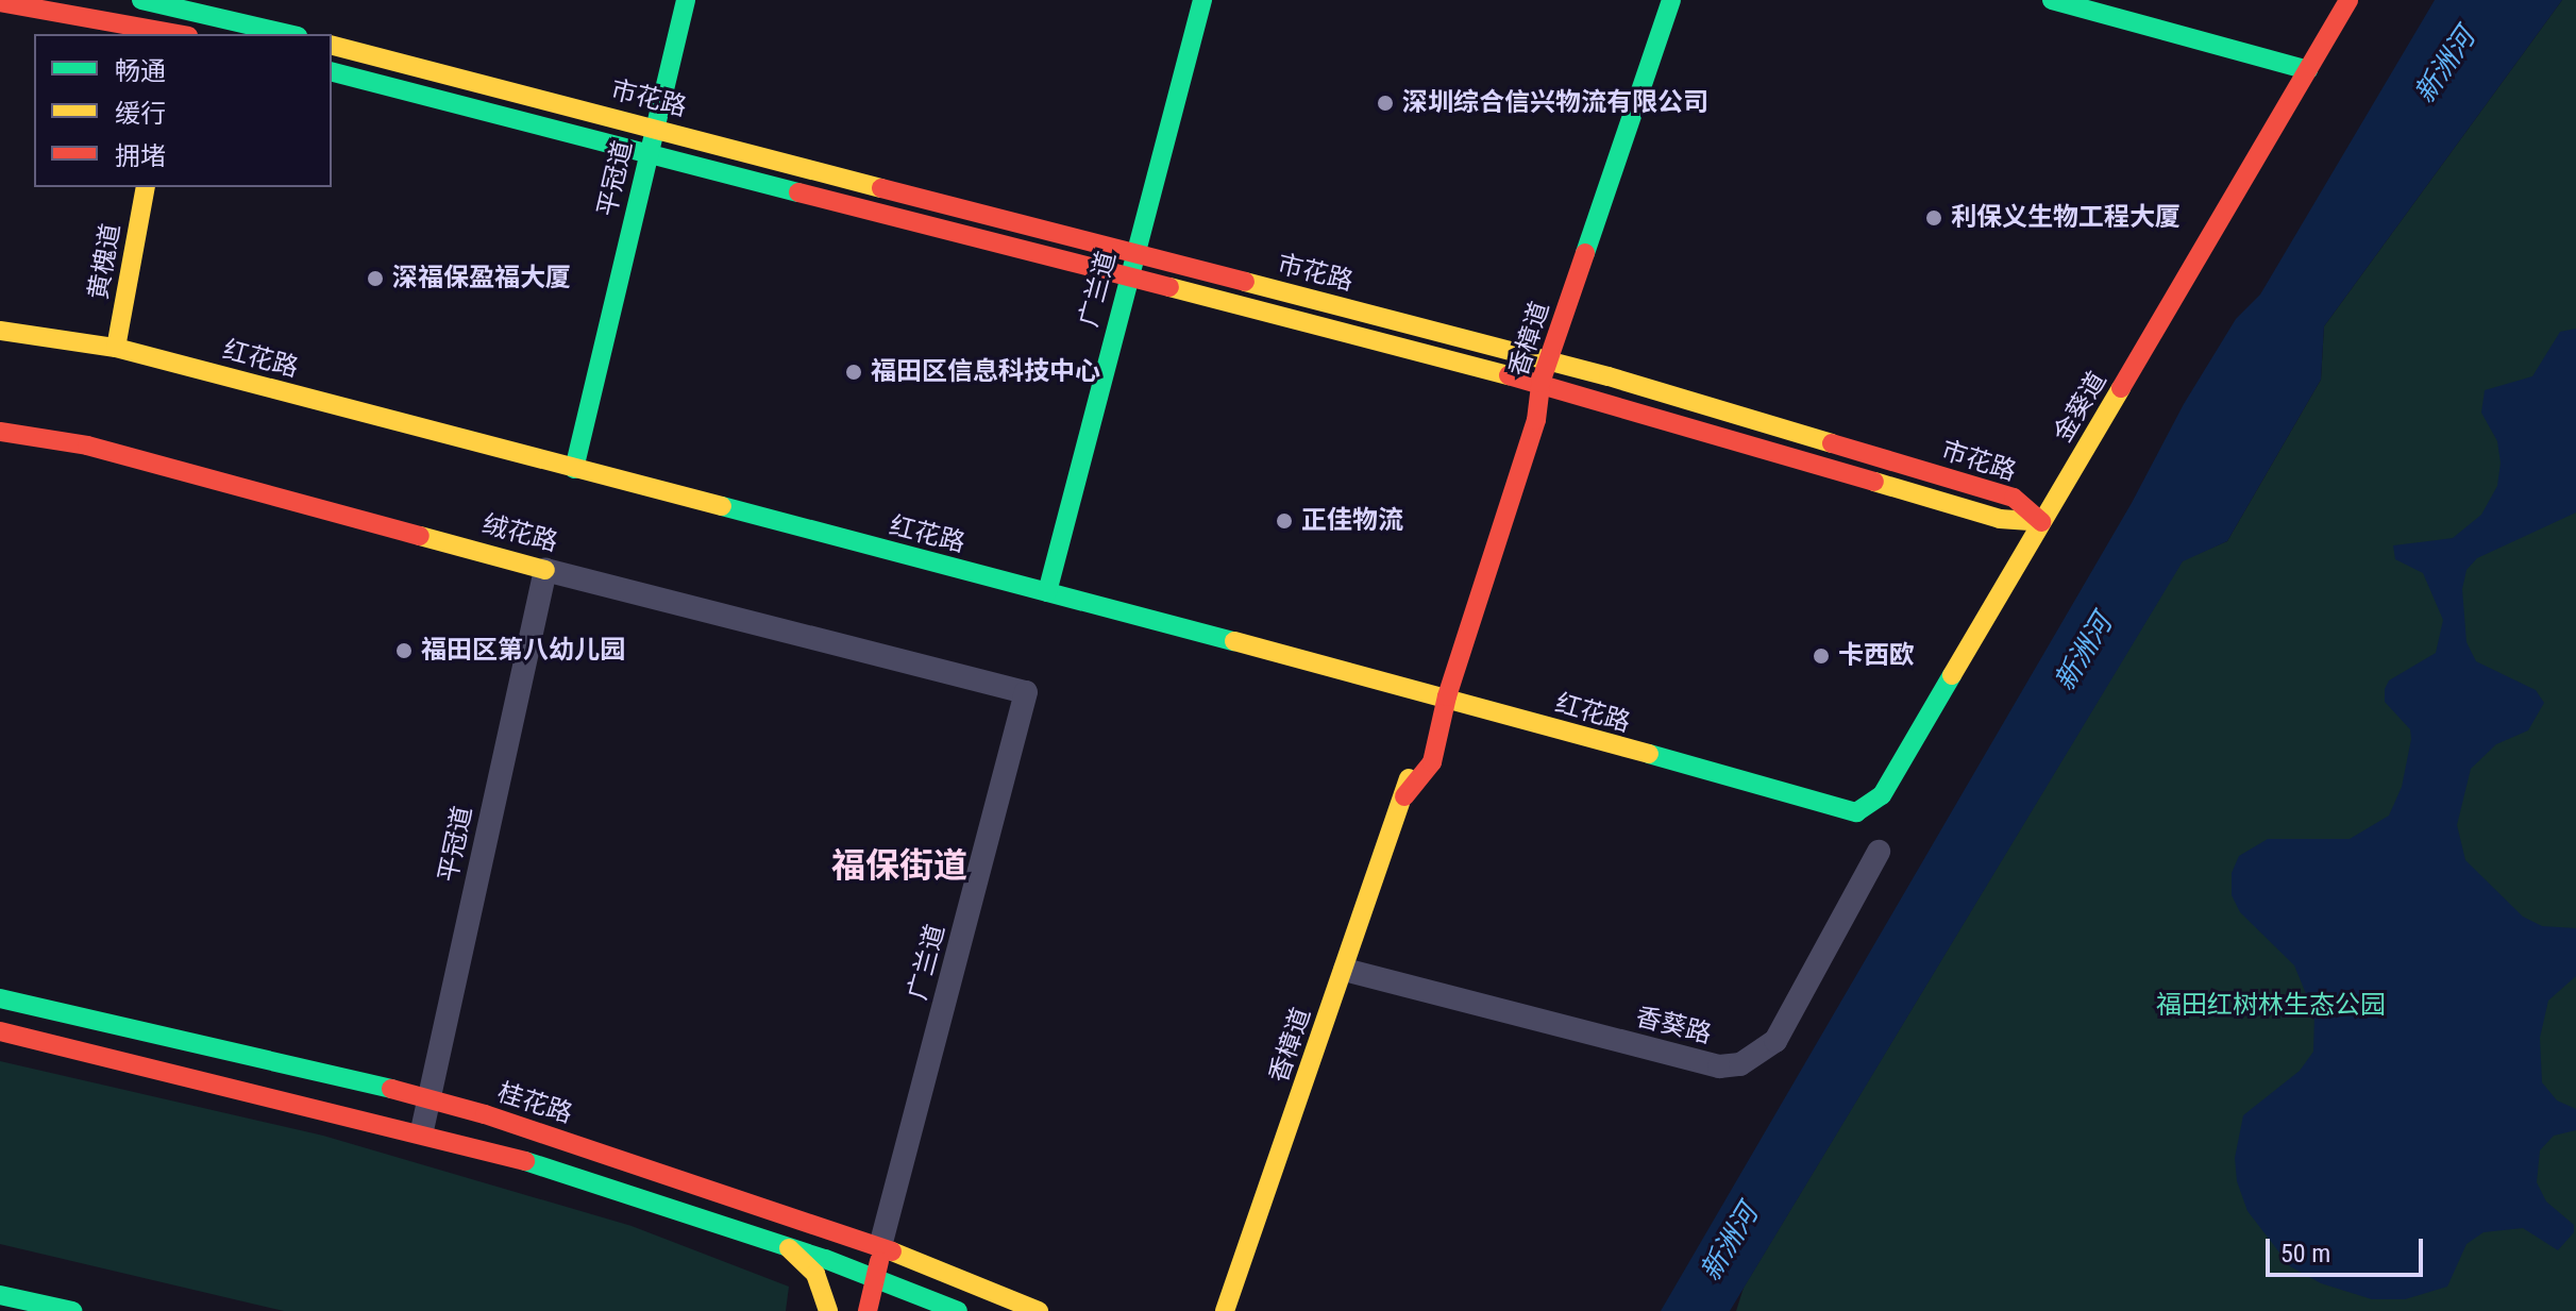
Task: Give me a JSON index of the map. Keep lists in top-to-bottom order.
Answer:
{
  "streets": {
    "main road": [
      "市花路",
      "平冠道",
      "黄槐道",
      "广兰道",
      "香樟道",
      "红花路",
      "金葵道",
      "绒花路",
      "桂花路"
    ],
    "street": ["香葵路"]
  },
  "crossings": [
    ["市花路", "平冠道"],
    ["市花路", "广兰道"],
    ["市花路", "香樟道"],
    ["市花路", "金葵道"],
    ["平冠道", "红花路"],
    ["平冠道", "绒花路"],
    ["平冠道", "桂花路"],
    ["黄槐道", "红花路"],
    ["广兰道", "红花路"],
    ["广兰道", "绒花路"],
    ["广兰道", "桂花路"],
    ["香樟道", "红花路"],
    ["香樟道", "香葵路"],
    ["红花路", "金葵道"]
  ],
  "districts": ["福保街道"],
  "water": ["新洲河"],
  "parks": ["福田红树林生态公园"],
  "places": [
    "深圳综合信兴物流有限公司",
    "利保义生物工程大厦",
    "深福保盈福大厦",
    "福田区信息科技中心",
    "正佳物流",
    "福田区第八幼儿园",
    "卡西欧"
  ],
  "legend": ["畅通", "缓行", "拥堵"],
  "scale_bar": "50 m"
}
